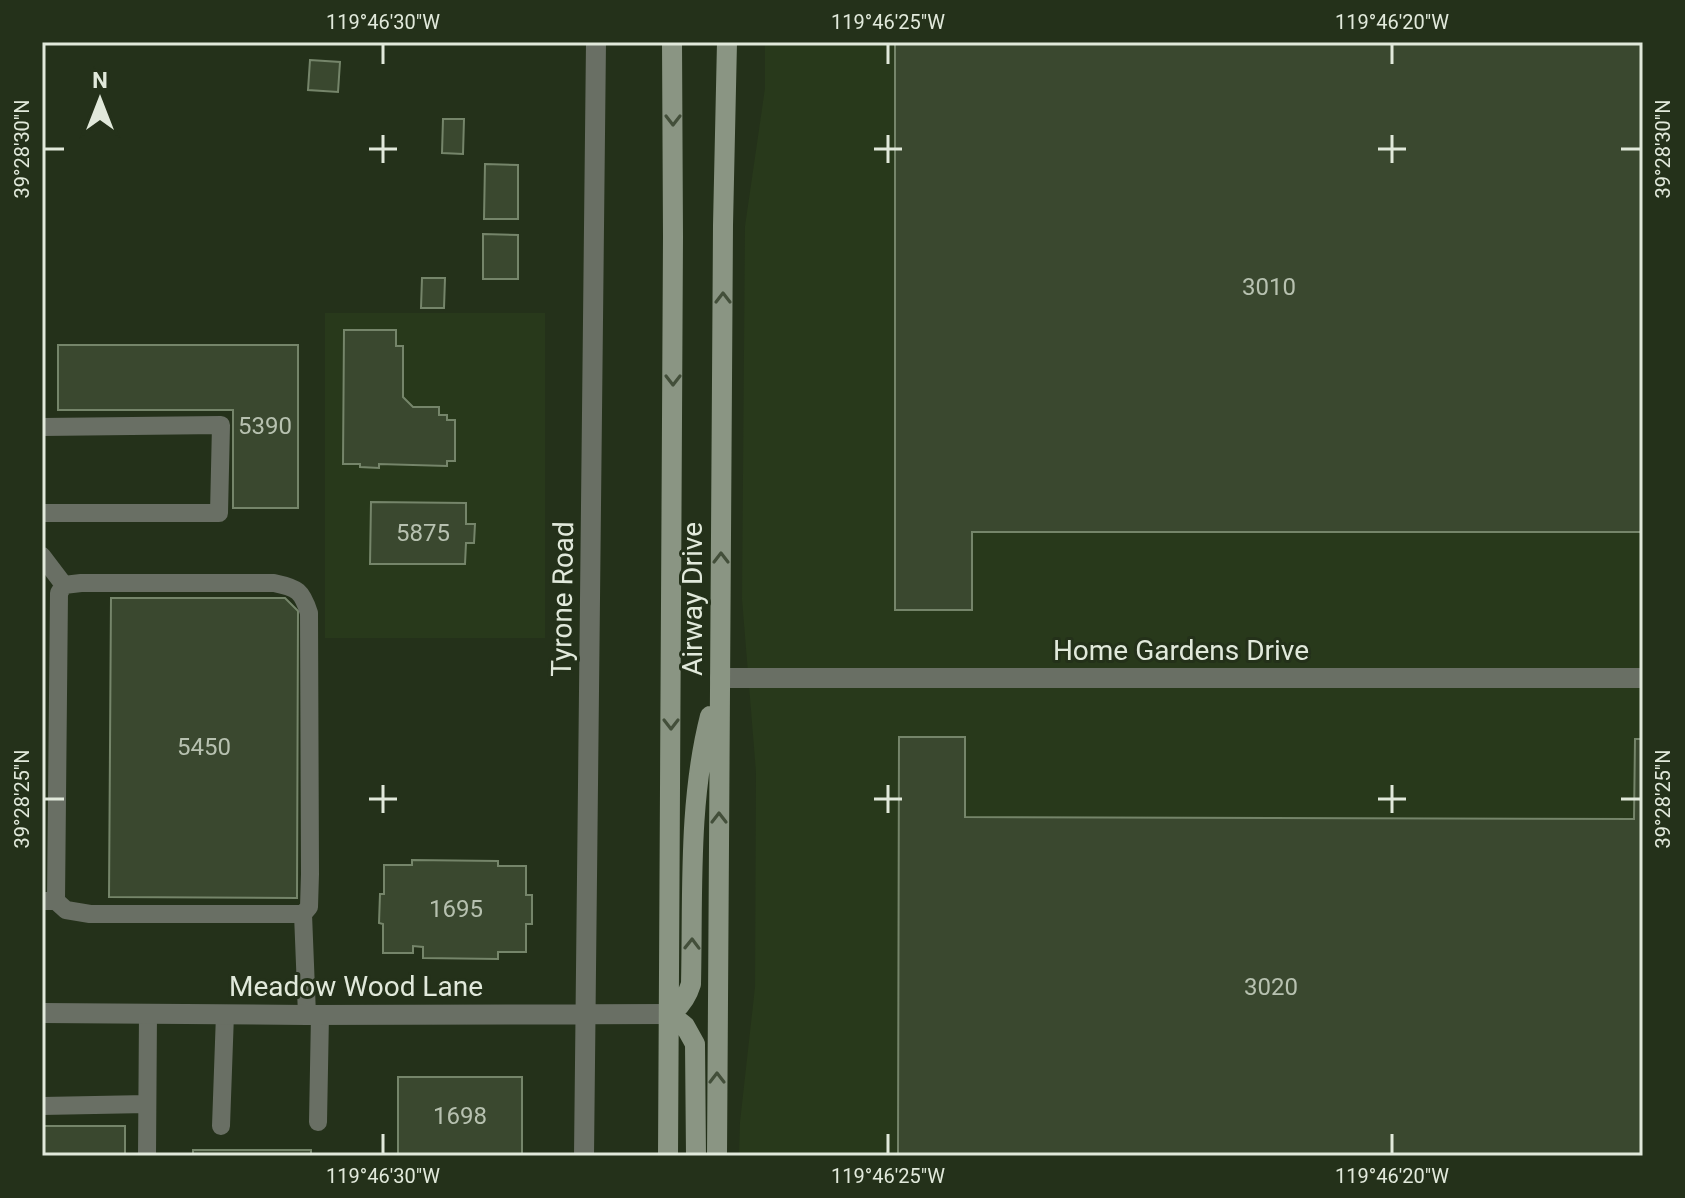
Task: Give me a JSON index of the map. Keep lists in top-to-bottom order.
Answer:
{
  "streets": {
    "main road": ["Airway Drive"],
    "street": ["Tyrone Road", "Home Gardens Drive", "Meadow Wood Lane"]
  },
  "crossings": [
    ["Tyrone Road", "Meadow Wood Lane"],
    ["Airway Drive", "Home Gardens Drive"],
    ["Airway Drive", "Meadow Wood Lane"]
  ],
  "house_numbers": [
    "3010",
    "5390",
    "5875",
    "5450",
    "1695",
    "3020",
    "1698"
  ],
  "north": "top",
  "coordinates": [
    "119°46'30\"W",
    "119°46'25\"W",
    "119°46'20\"W",
    "39°28'30\"N",
    "39°28'25\"N"
  ]
}
